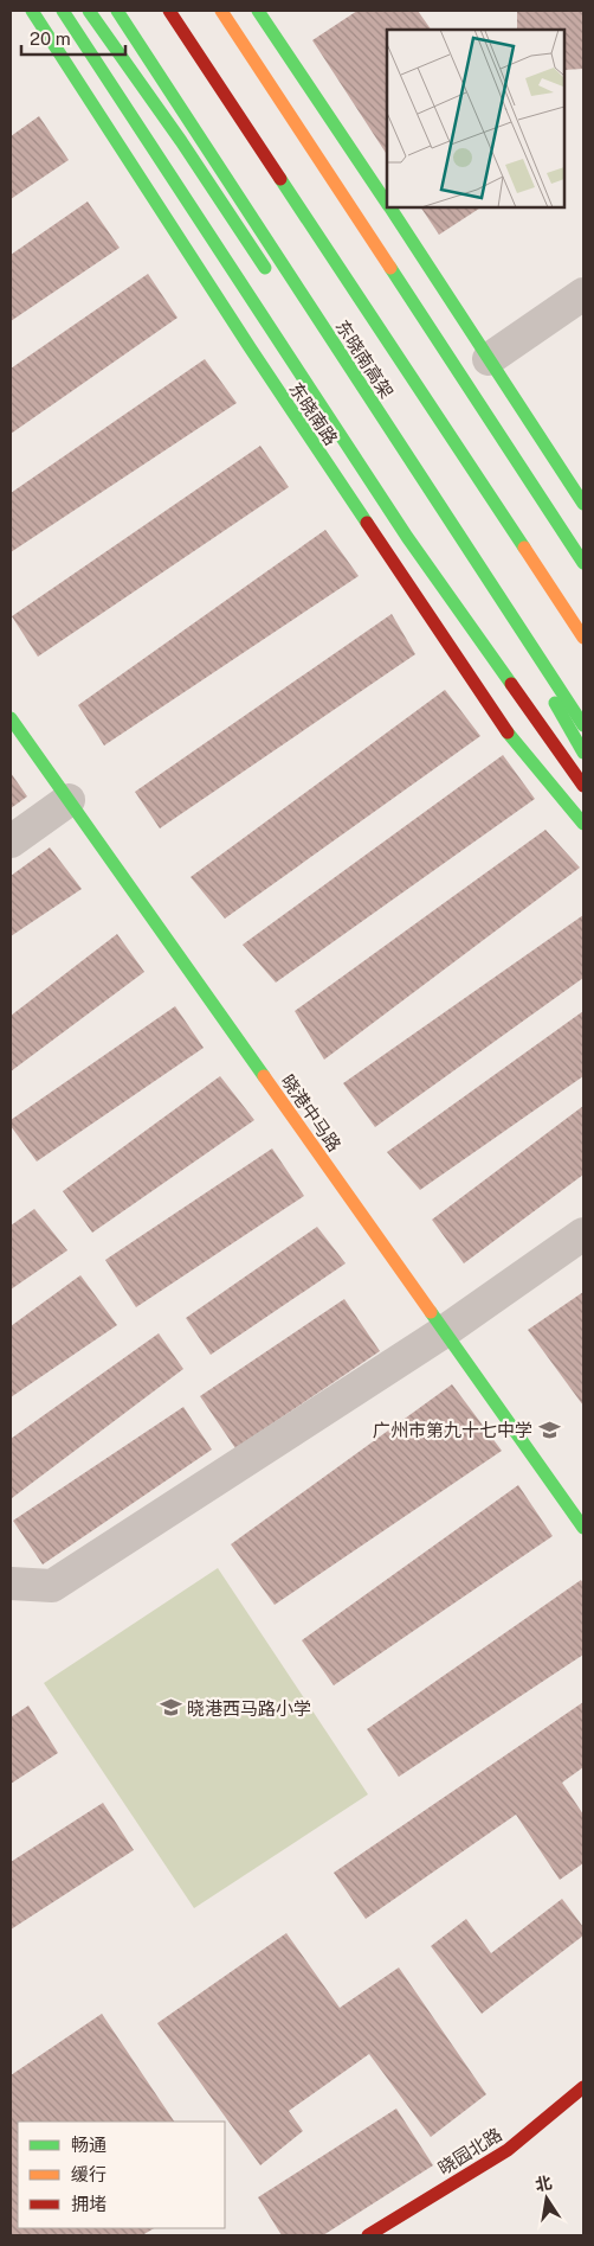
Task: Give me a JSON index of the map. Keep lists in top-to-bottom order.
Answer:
{
  "streets": {
    "main road": [
      "东晓南高架",
      "东晓南路",
      "晓港中马路",
      "晓园北路"
    ]
  },
  "places": {
    "school or university": ["广州市第九十七中学", "晓港西马路小学"]
  },
  "legend": ["畅通", "缓行", "拥堵"],
  "scale_bar": "20 m",
  "north": "top"
}
